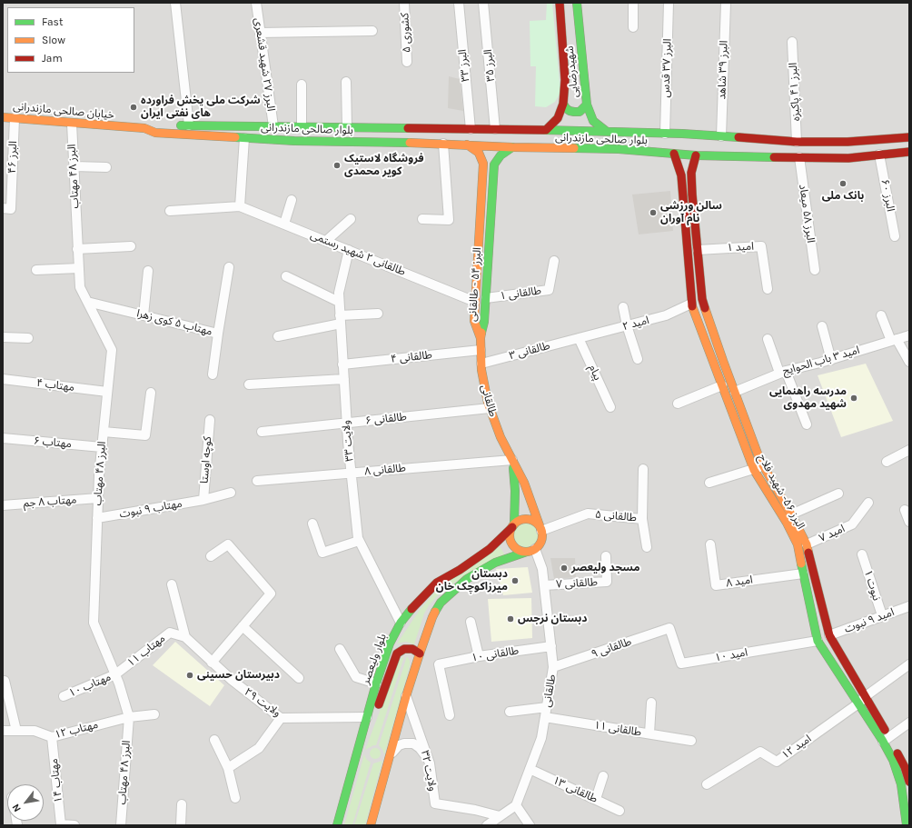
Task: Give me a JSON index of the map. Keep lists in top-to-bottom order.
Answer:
{
  "streets": {
    "main road": [
      "شهیدرضایی",
      "خیابان صالحی مازندرانی",
      "بلوار صالحی مازندرانی",
      "البرز ۵۴ - طالقانی",
      "طالقانی",
      "البرز ۵۶- شهید فلاح",
      "بلوار ولیعصر"
    ],
    "street": [
      "کشوری ۵",
      "البرز ۲۷ شهید قشعری",
      "البرز ۳۳",
      "البرز ۳۵",
      "البرز ۳۷ قدس",
      "البرز ۳۹ شاهد",
      "البرز ۴۱ پاکیزه",
      "البرز ۴۶",
      "البرز ۴۸ مهتاب",
      "البرز ۶۰",
      "البرز ۵۸ میعاد",
      "امید ۱",
      "طالقانی ۲ شهید رستمی",
      "طالقانی ۱",
      "مهتاب ۵ کوی زهرا",
      "امید ۲",
      "طالقانی ۳",
      "طالقانی ۴",
      "امید ۳ باب الحوایج",
      "پیام",
      "مهتاب ۴",
      "طالقانی ۶",
      "ولایت ٣۳",
      "مهتاب ۶",
      "کوچه اوستا",
      "طالقانی ۸",
      "مهتاب ۸ جم",
      "مهتاب ۹ نبوت",
      "طالقانی ۵",
      "امید ۷",
      "امید ۸",
      "طالقانی ۷",
      "نبوت ۱",
      "امید ۹ نبوت",
      "طالقانی ۹",
      "مهتاب ۱۱",
      "طالقانی ۱۰",
      "امید ۱۰",
      "مهتاب ۱۰",
      "ولایت ٢٩",
      "طالقانی ۱۱",
      "مهتاب ۱۲",
      "امید ۱۲",
      "ولایت ۳۲",
      "مهتاب ۱۴",
      "طالقانی ۱۳"
    ]
  },
  "crossings": [
    ["البرز ۲۷ شهید قشعری", "بلوار صالحی مازندرانی"],
    ["البرز ۳۳", "بلوار صالحی مازندرانی"],
    ["البرز ۳۵", "بلوار صالحی مازندرانی"],
    ["البرز ۳۷ قدس", "بلوار صالحی مازندرانی"],
    ["البرز ۳۹ شاهد", "بلوار صالحی مازندرانی"],
    ["شهیدرضایی", "بلوار صالحی مازندرانی"],
    ["البرز ۴۱ پاکیزه", "بلوار صالحی مازندرانی"],
    ["خیابان صالحی مازندرانی", "بلوار صالحی مازندرانی"],
    ["خیابان صالحی مازندرانی", "البرز ۴۶"],
    ["خیابان صالحی مازندرانی", "البرز ۴۸ مهتاب"],
    ["بلوار صالحی مازندرانی", "البرز ۶۰"],
    ["بلوار صالحی مازندرانی", "البرز ۵۸ میعاد"],
    ["بلوار صالحی مازندرانی", "البرز ۵۴ - طالقانی"],
    ["بلوار صالحی مازندرانی", "البرز ۵۶- شهید فلاح"],
    ["البرز ۴۸ مهتاب", "مهتاب ۵ کوی زهرا"],
    ["البرز ۴۸ مهتاب", "مهتاب ۴"],
    ["البرز ۴۸ مهتاب", "مهتاب ۶"],
    ["البرز ۴۸ مهتاب", "مهتاب ۸ جم"],
    ["البرز ۴۸ مهتاب", "مهتاب ۹ نبوت"],
    ["البرز ۴۸ مهتاب", "مهتاب ۱۱"],
    ["البرز ۴۸ مهتاب", "مهتاب ۱۰"],
    ["البرز ۴۸ مهتاب", "مهتاب ۱۲"],
    ["امید ۱", "البرز ۵۶- شهید فلاح"],
    ["طالقانی ۲ شهید رستمی", "البرز ۵۴ - طالقانی"],
    ["طالقانی ۲ شهید رستمی", "ولایت ٣۳"],
    ["البرز ۵۴ - طالقانی", "طالقانی ۱"],
    ["البرز ۵۴ - طالقانی", "طالقانی"],
    ["امید ۲", "طالقانی ۳"],
    ["امید ۲", "پیام"],
    ["امید ۲", "البرز ۵۶- شهید فلاح"],
    ["طالقانی ۳", "پیام"],
    ["طالقانی ۳", "طالقانی"],
    ["طالقانی ۴", "طالقانی"],
    ["طالقانی ۴", "ولایت ٣۳"],
    ["امید ۳ باب الحوایج", "البرز ۵۶- شهید فلاح"],
    ["طالقانی", "طالقانی ۶"],
    ["طالقانی", "طالقانی ۸"],
    ["طالقانی", "طالقانی ۵"],
    ["طالقانی", "طالقانی ۷"],
    ["طالقانی", "طالقانی ۹"],
    ["طالقانی", "طالقانی ۱۰"],
    ["طالقانی", "بلوار ولیعصر"],
    ["طالقانی", "طالقانی ۱۱"],
    ["طالقانی", "طالقانی ۱۳"],
    ["طالقانی ۶", "ولایت ٣۳"],
    ["ولایت ٣۳", "طالقانی ۸"],
    ["ولایت ٣۳", "بلوار ولیعصر"],
    ["کوچه اوستا", "مهتاب ۹ نبوت"],
    ["البرز ۵۶- شهید فلاح", "امید ۷"],
    ["البرز ۵۶- شهید فلاح", "امید ۸"],
    ["البرز ۵۶- شهید فلاح", "امید ۹ نبوت"],
    ["البرز ۵۶- شهید فلاح", "امید ۱۰"],
    ["البرز ۵۶- شهید فلاح", "امید ۱۲"],
    ["طالقانی ۵", "بلوار ولیعصر"],
    ["نبوت ۱", "امید ۹ نبوت"],
    ["طالقانی ۹", "امید ۱۰"],
    ["مهتاب ۱۱", "مهتاب ۱۰"],
    ["بلوار ولیعصر", "ولایت ٢٩"],
    ["مهتاب ۱۲", "مهتاب ۱۴"]
  ],
  "places": [
    "شرکت ملی پخش فراورده های نفتی ایران",
    "فروشگاه لاستیک کویر محمدی",
    "بانک ملی",
    "سالن ورزشی نام آوران",
    "مدرسه راهنمایی شهید مهدوی",
    "مسجد ولیعصر",
    "دبستان میرزاکوچک خان",
    "دبستان نرجس",
    "دبیرستان حسینی"
  ],
  "legend": ["Fast", "Slow", "Jam"],
  "north": "bottom left"
}
